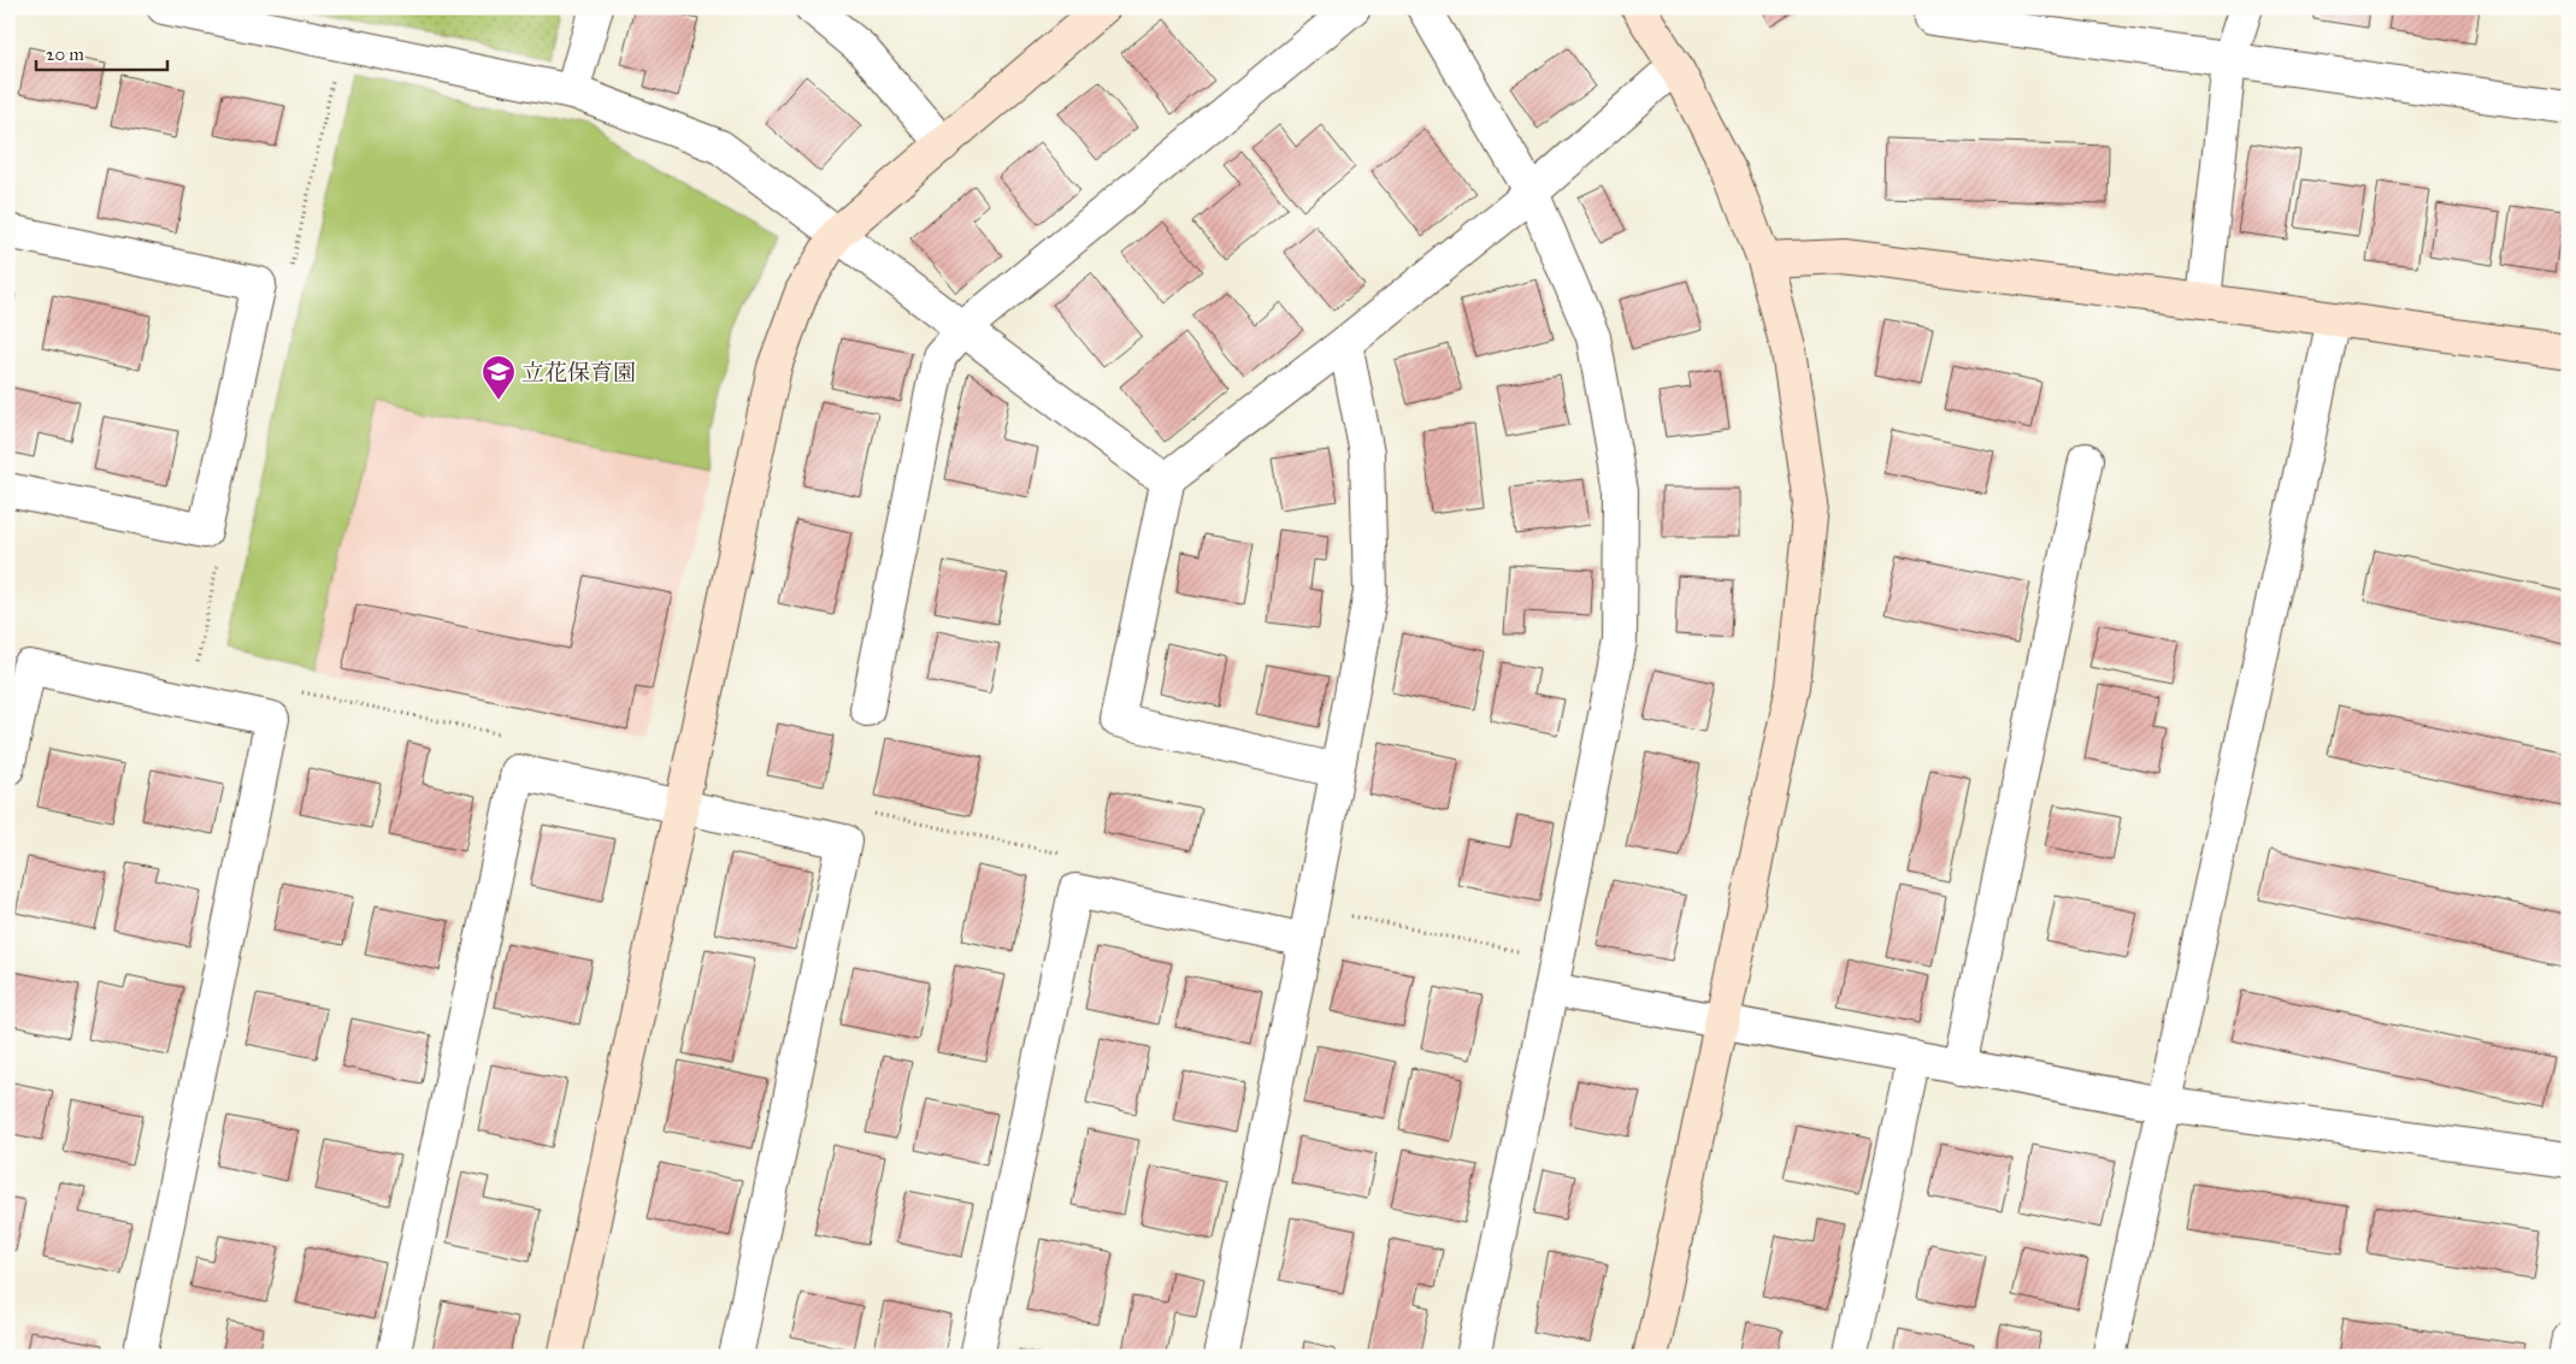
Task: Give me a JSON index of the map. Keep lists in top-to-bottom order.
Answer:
{
  "places": {
    "school or university": ["立花保育園"]
  },
  "scale_bar": "20 m"
}
